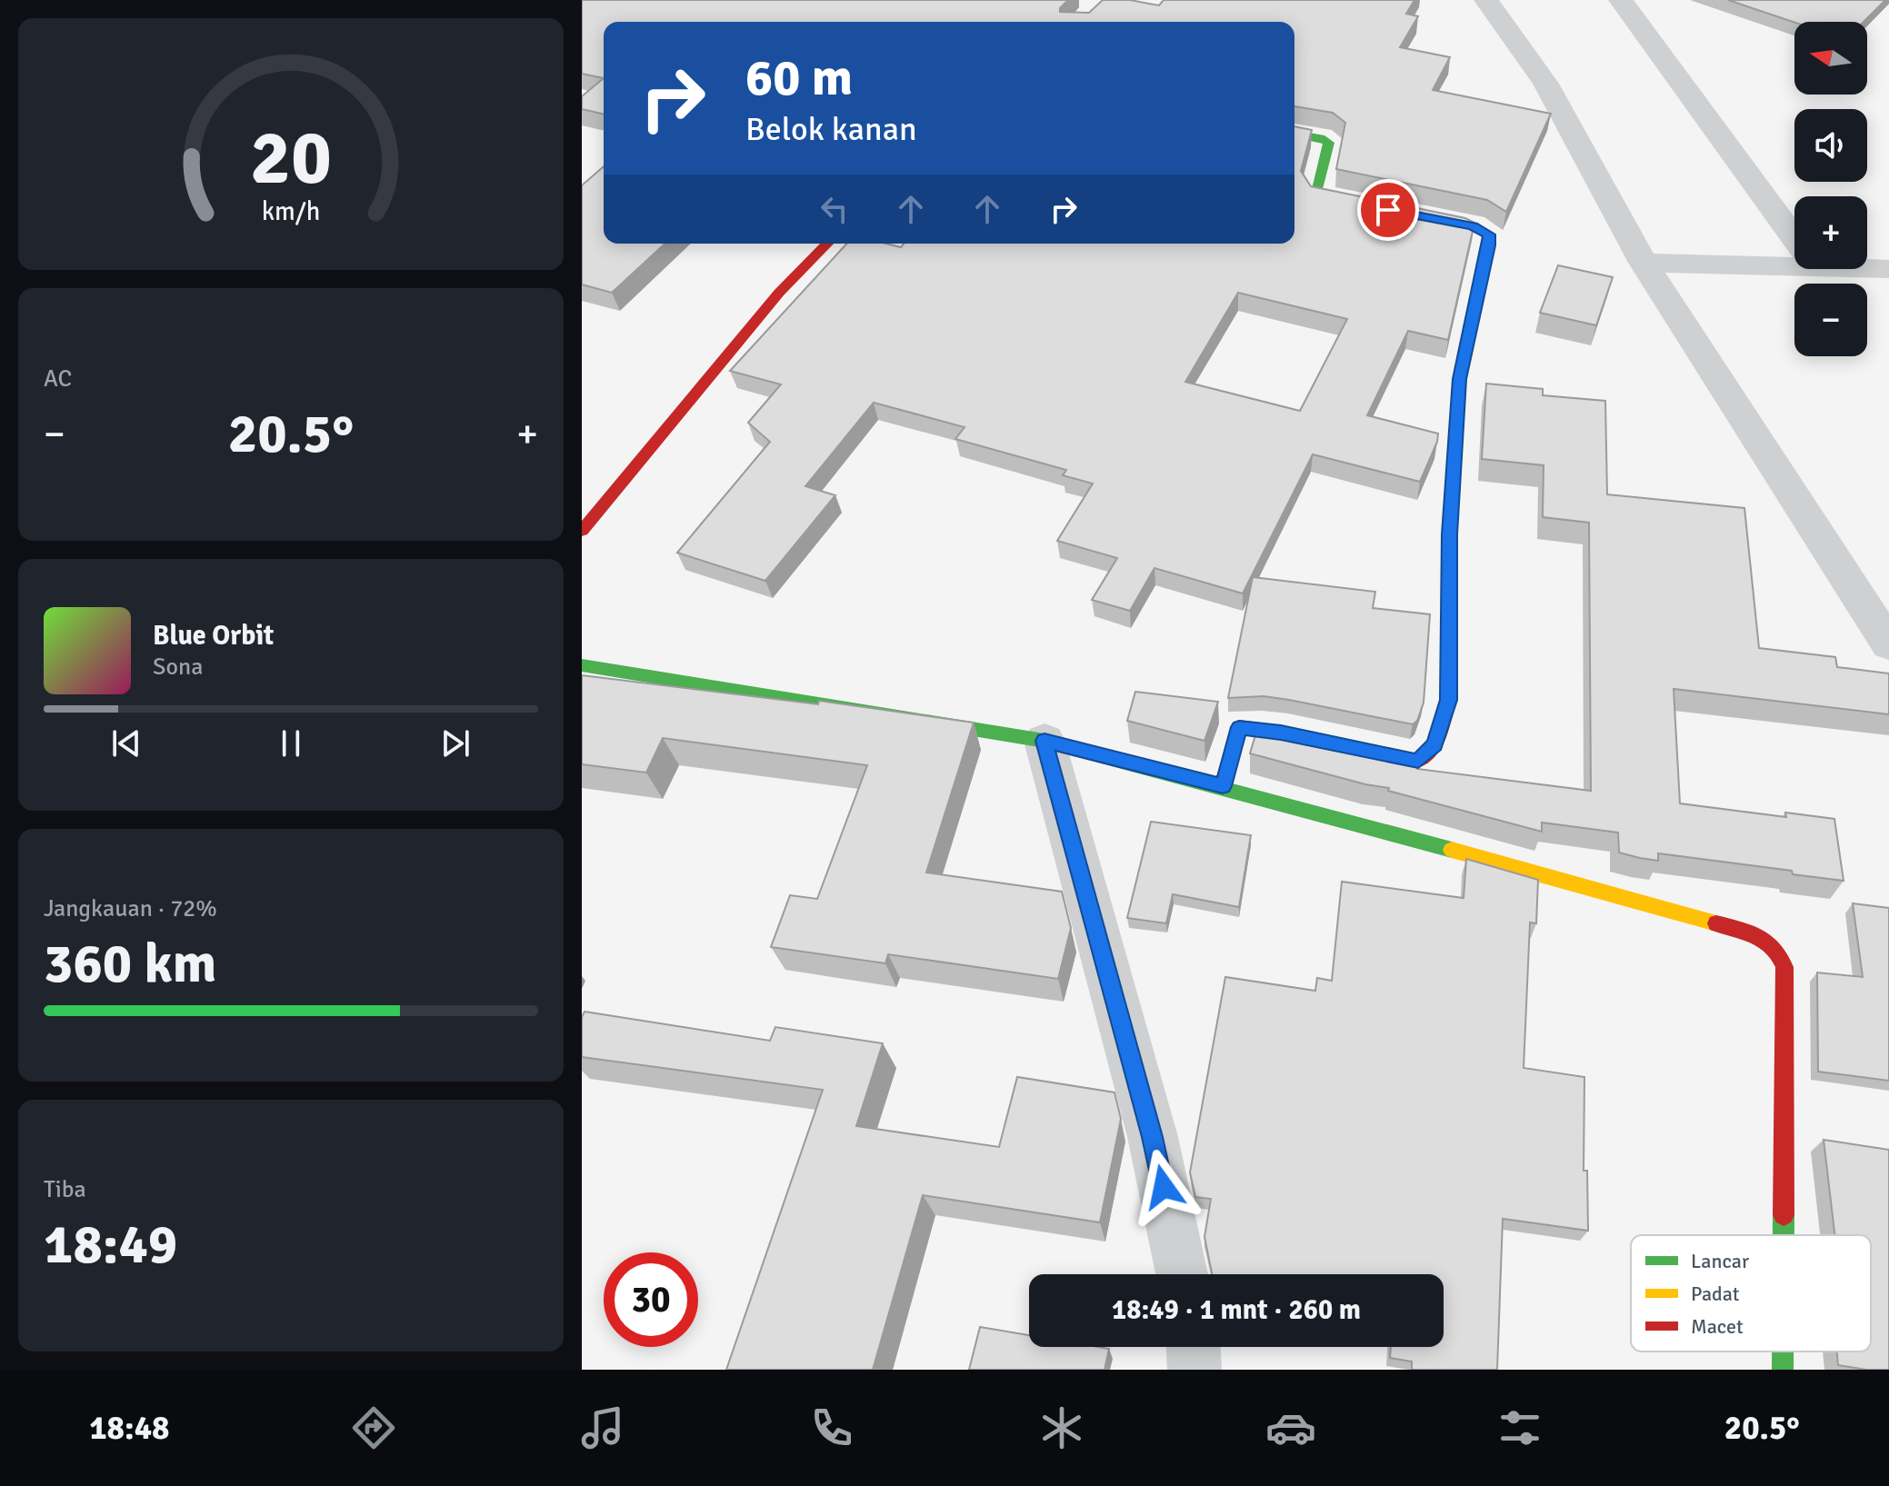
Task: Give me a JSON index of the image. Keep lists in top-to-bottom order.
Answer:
{
  "legend": ["Lancar", "Padat", "Macet"],
  "north": "left",
  "page": {
    "map_buttons": ["+", "−"],
    "turn": ["60 m", "Belok kanan"],
    "tile": [
      "AC",
      ["Jangkauan · 72%", "360 km"],
      ["Tiba", "18:49"]
    ],
    "heat": ["−", "20.5°", "+"],
    "song": ["Blue Orbit", "Sona"],
    "limit": "30",
    "trip": "18:49 · 1 mnt · 260 m",
    "tabs": ["18:48", "20.5°"],
    "gauge": ["20", "km/h"]
  }
}
